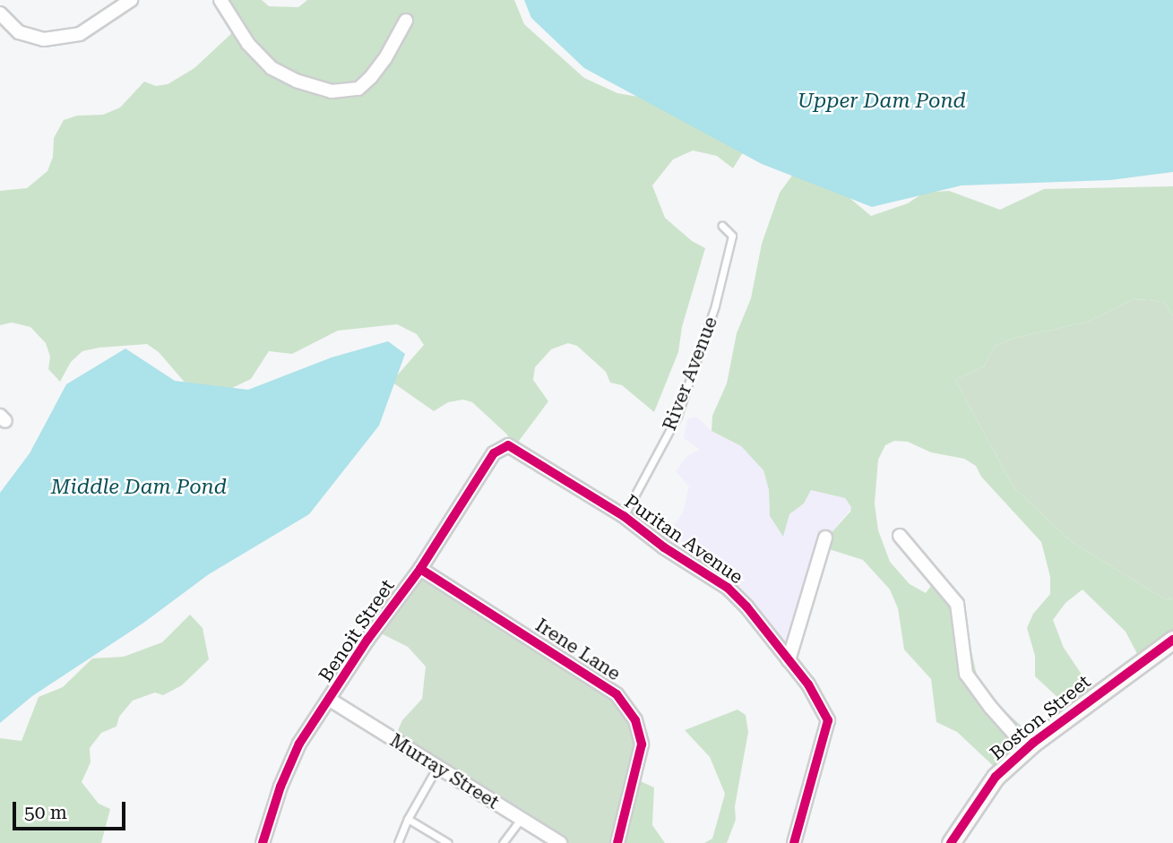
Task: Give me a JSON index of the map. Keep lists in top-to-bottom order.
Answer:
{
  "streets": {
    "street": [
      "Puritan Avenue",
      "Benoit Street",
      "Irene Lane",
      "Boston Street",
      "Murray Street"
    ],
    "lane": ["River Avenue"]
  },
  "crossings": [
    ["River Avenue", "Puritan Avenue"],
    ["Puritan Avenue", "Benoit Street"],
    ["Benoit Street", "Irene Lane"],
    ["Benoit Street", "Murray Street"]
  ],
  "water": ["Upper Dam Pond", "Middle Dam Pond"],
  "scale_bar": "50 m"
}
